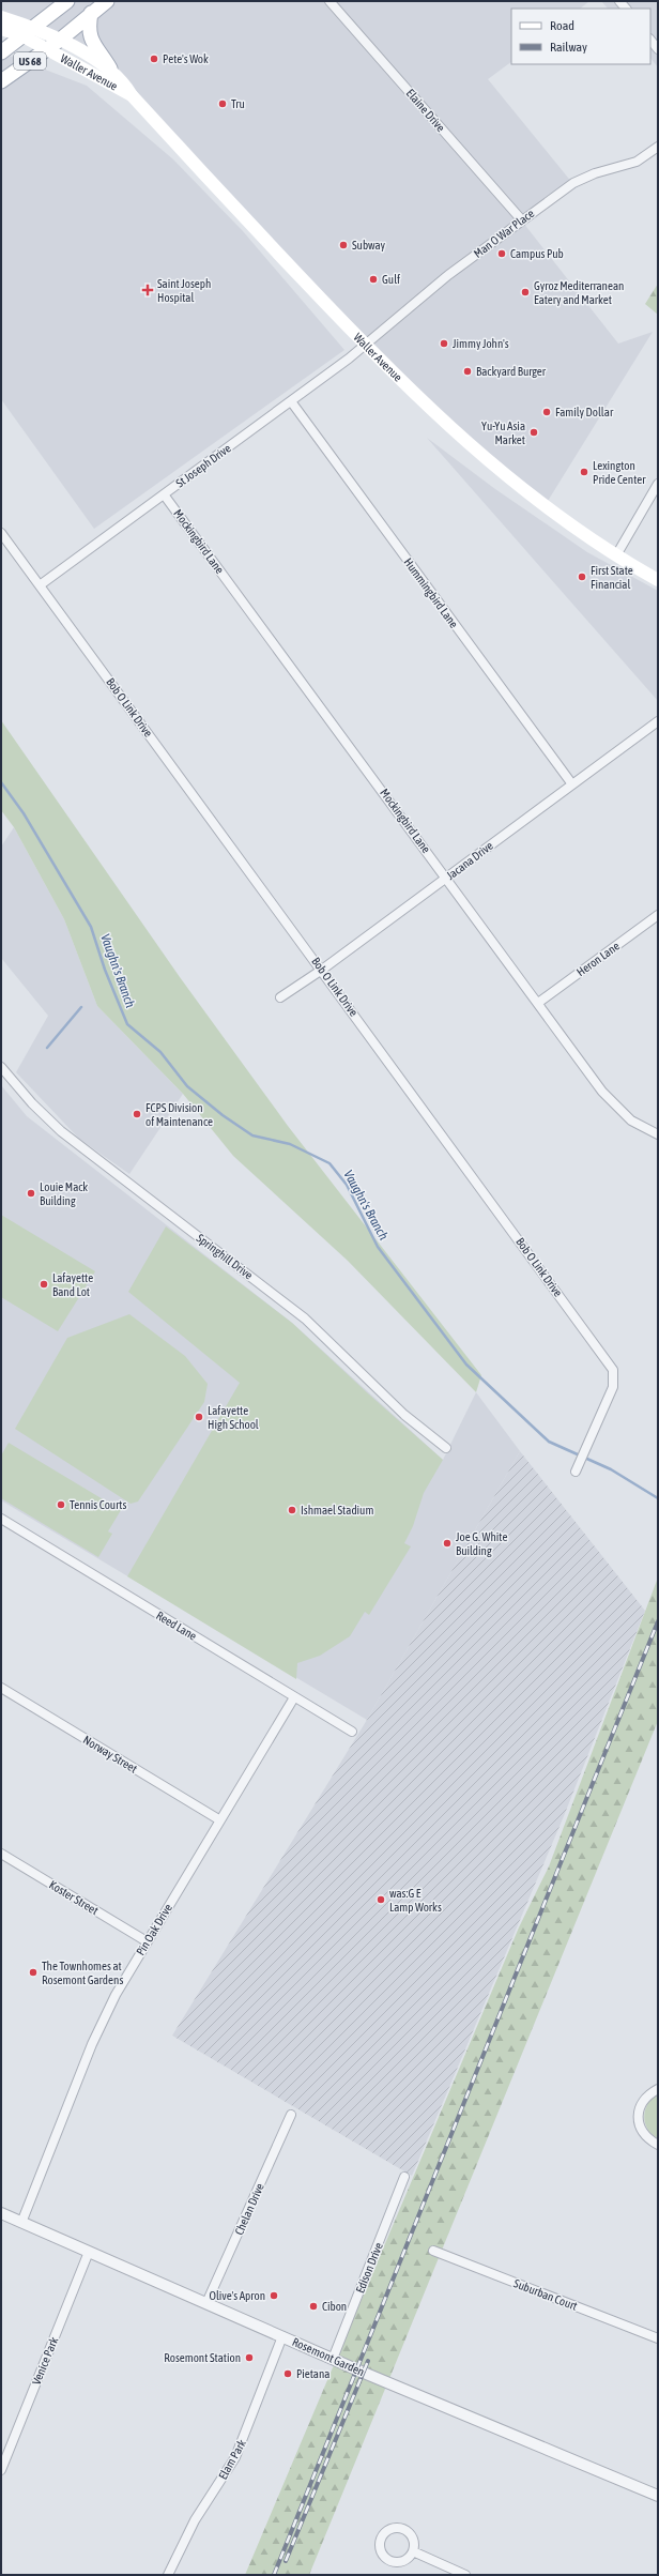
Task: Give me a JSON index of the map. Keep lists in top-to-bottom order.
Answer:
{
  "streets": {
    "main road": ["US 68", "Waller Avenue"],
    "street": [
      "Elaine Drive",
      "Man O War Place",
      "St Joseph Drive",
      "Mockingbird Lane",
      "Hummingbird Lane",
      "Bob O Link Drive",
      "Jacana Drive",
      "Heron Lane",
      "Springhill Drive",
      "Reed Lane",
      "Norway Street",
      "Koster Street",
      "Pin Oak Drive",
      "Chelan Drive",
      "Edison Drive",
      "Suburban Court",
      "Rosemont Garden",
      "Venice Park",
      "Elam Park"
    ]
  },
  "crossings": [
    ["US 68", "Waller Avenue"],
    ["Waller Avenue", "Man O War Place"],
    ["Waller Avenue", "St Joseph Drive"],
    ["Elaine Drive", "Man O War Place"],
    ["Man O War Place", "St Joseph Drive"],
    ["St Joseph Drive", "Mockingbird Lane"],
    ["St Joseph Drive", "Hummingbird Lane"],
    ["St Joseph Drive", "Bob O Link Drive"],
    ["Mockingbird Lane", "Jacana Drive"],
    ["Mockingbird Lane", "Heron Lane"],
    ["Hummingbird Lane", "Jacana Drive"],
    ["Bob O Link Drive", "Jacana Drive"],
    ["Reed Lane", "Pin Oak Drive"],
    ["Norway Street", "Pin Oak Drive"],
    ["Koster Street", "Pin Oak Drive"],
    ["Pin Oak Drive", "Rosemont Garden"],
    ["Chelan Drive", "Rosemont Garden"],
    ["Edison Drive", "Rosemont Garden"],
    ["Rosemont Garden", "Venice Park"],
    ["Rosemont Garden", "Elam Park"]
  ],
  "water": ["Vaughn's Branch"],
  "places": {
    "other": [
      "Pete's Wok",
      "Tru",
      "Subway",
      "Campus Pub",
      "Gulf",
      "Gyroz Mediterranean Eatery and Market",
      "Jimmy John's",
      "Backyard Burger",
      "Family Dollar",
      "Yu-Yu Asia Market",
      "Lexington Pride Center",
      "First State Financial",
      "FCPS Division of Maintenance",
      "Louie Mack Building",
      "Lafayette Band Lot",
      "Lafayette High School",
      "Tennis Courts",
      "Ishmael Stadium",
      "Joe G. White Building",
      "was:G E Lamp Works",
      "The Townhomes at Rosemont Gardens",
      "Olive's Apron",
      "Cibon",
      "Rosemont Station",
      "Pietana"
    ],
    "health": ["Saint Joseph Hospital"]
  },
  "legend": ["Road", "Railway"]
}
